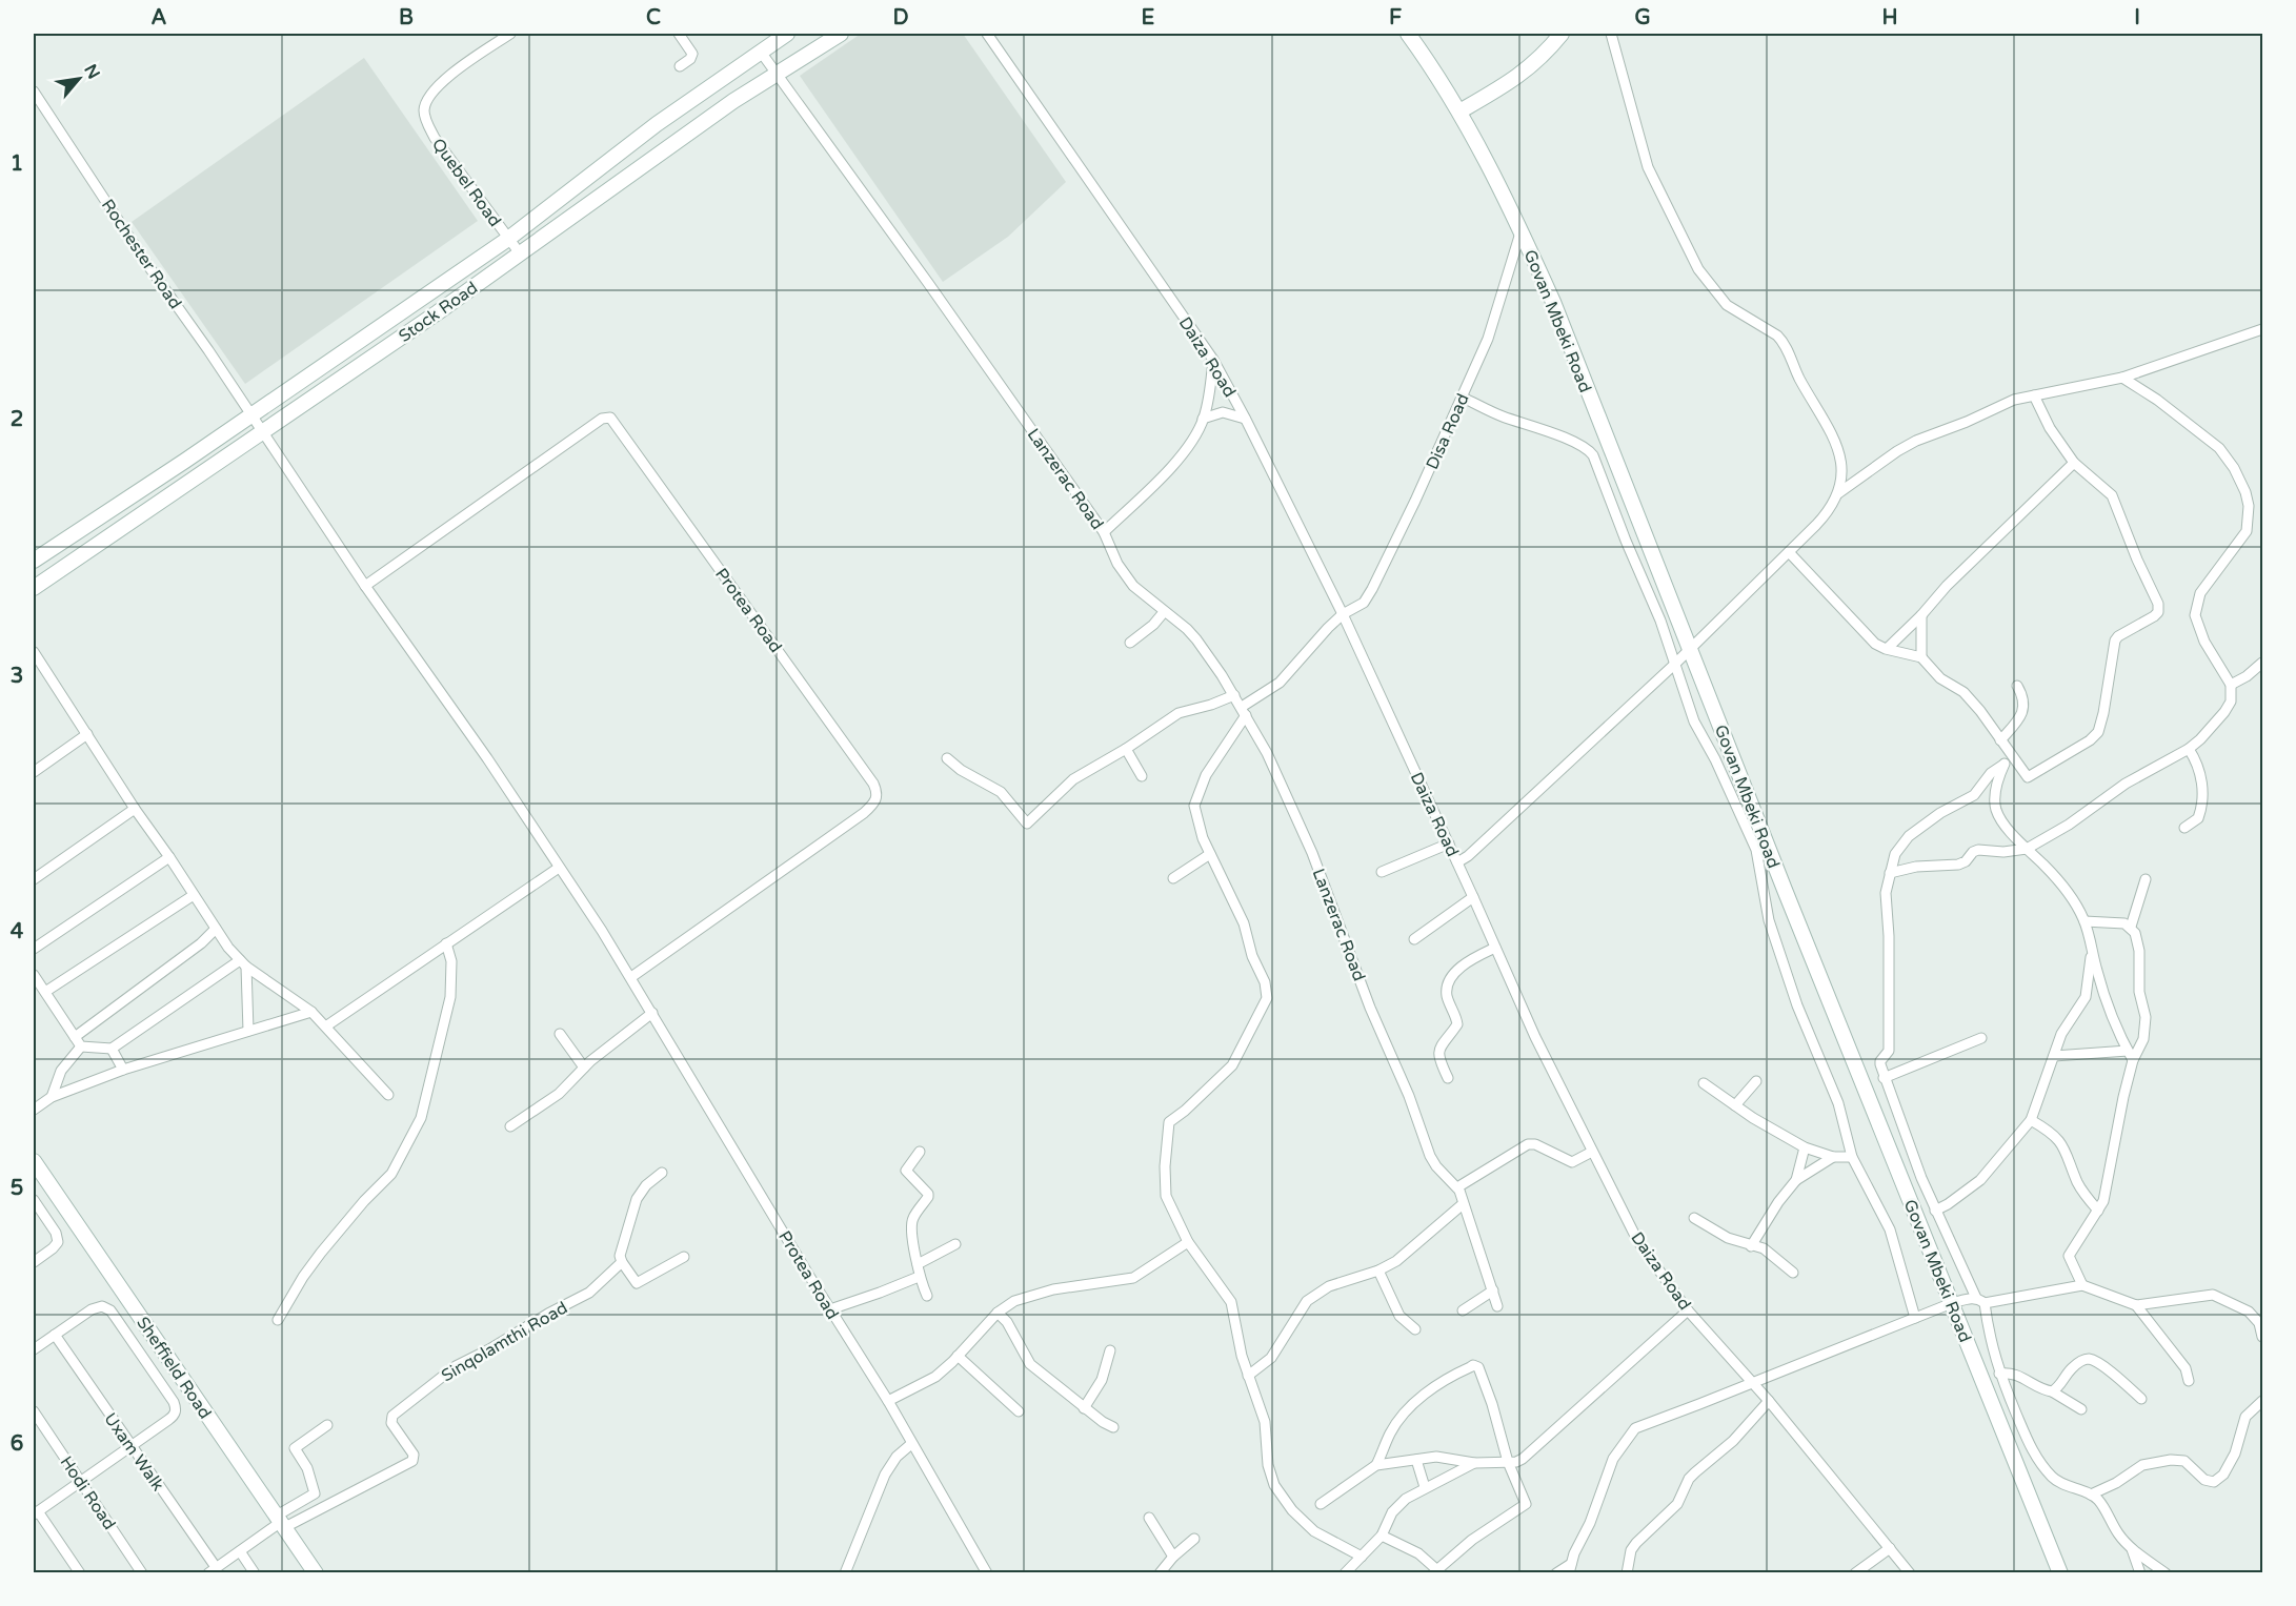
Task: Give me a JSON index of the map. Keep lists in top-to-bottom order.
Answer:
{
  "streets": {
    "main road": ["Stock Road", "Govan Mbeki Road", "Sheffield Road"],
    "street": [
      "Quebel Road",
      "Rochester Road",
      "Daiza Road",
      "Disa Road",
      "Lanzerac Road",
      "Protea Road",
      "Sinqolamthi Road",
      "Uxam Walk",
      "Hodi Road"
    ]
  },
  "crossings": [
    ["Quebel Road", "Stock Road"],
    ["Rochester Road", "Stock Road"],
    ["Rochester Road", "Protea Road"],
    ["Stock Road", "Lanzerac Road"],
    ["Stock Road", "Protea Road"],
    ["Govan Mbeki Road", "Disa Road"],
    ["Daiza Road", "Disa Road"],
    ["Disa Road", "Lanzerac Road"],
    ["Sinqolamthi Road", "Sheffield Road"],
    ["Sinqolamthi Road", "Uxam Walk"]
  ],
  "north": "top right",
  "grid": {
    "columns": [
      "A",
      "B",
      "C",
      "D",
      "E",
      "F",
      "G",
      "H",
      "I"
    ],
    "rows": [
      "1",
      "2",
      "3",
      "4",
      "5",
      "6"
    ]
  }
}
